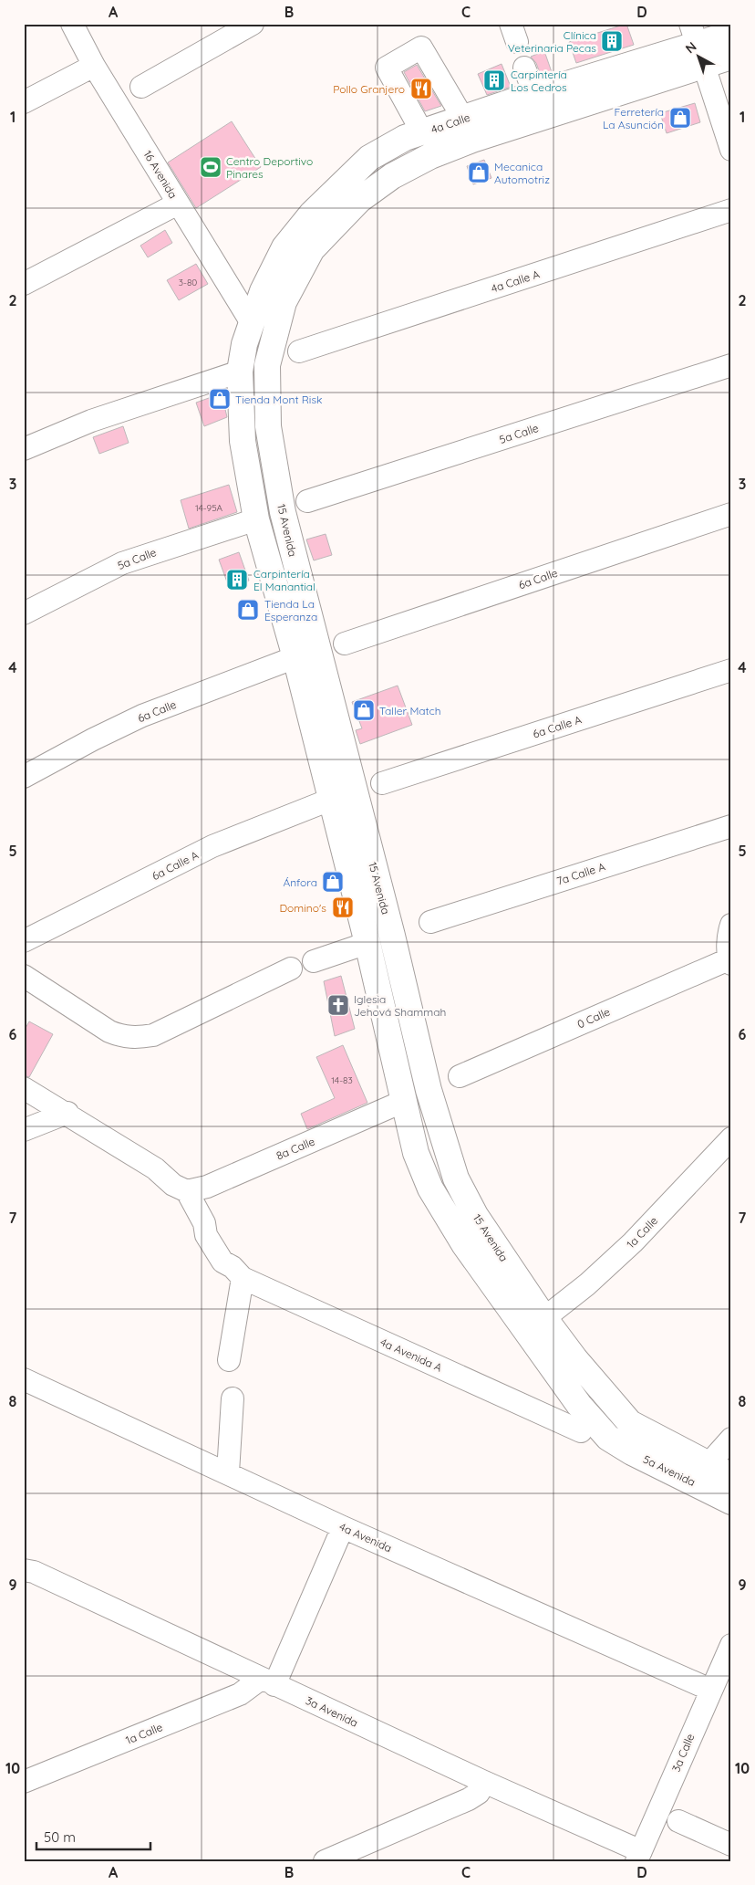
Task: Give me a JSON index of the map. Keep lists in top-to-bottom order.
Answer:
{
  "streets": {
    "main road": ["4a Calle", "15 Avenida", "5a Avenida"],
    "street": [
      "16 Avenida",
      "4a Calle A",
      "5a Calle",
      "6a Calle",
      "6a Calle A",
      "7a Calle A",
      "0 Calle",
      "8a Calle",
      "1a Calle",
      "4a Avenida A",
      "4a Avenida",
      "3a Avenida",
      "3a Calle"
    ]
  },
  "crossings": [
    ["4a Calle", "16 Avenida"],
    ["4a Calle", "15 Avenida"],
    ["15 Avenida", "1a Calle"],
    ["15 Avenida", "5a Avenida"],
    ["8a Calle", "4a Avenida A"],
    ["8a Calle", "5a Avenida"],
    ["1a Calle", "3a Avenida"],
    ["4a Avenida", "3a Calle"],
    ["3a Avenida", "3a Calle"]
  ],
  "places": {
    "building": ["Clínica Veterinaria Pecas", "Carpintería Los Cedros", "Carpintería El Manantial"],
    "restaurant": ["Pollo Granjero", "Domino's"],
    "shop": [
      "Ferretería La Asunción",
      "Mecanica Automotriz",
      "Tienda Mont Risk",
      "Tienda La Esperanza",
      "Taller Match",
      "Ánfora"
    ],
    "sports": ["Centro Deportivo Pinares"],
    "church": ["Iglesia Jehová Shammah"]
  },
  "house_numbers": ["3-80", "14-95A", "14-83"],
  "scale_bar": "50 m",
  "north": "top left",
  "grid": {
    "columns": [
      "A",
      "B",
      "C",
      "D"
    ],
    "rows": [
      "1",
      "2",
      "3",
      "4",
      "5",
      "6",
      "7",
      "8",
      "9",
      "10"
    ]
  }
}
